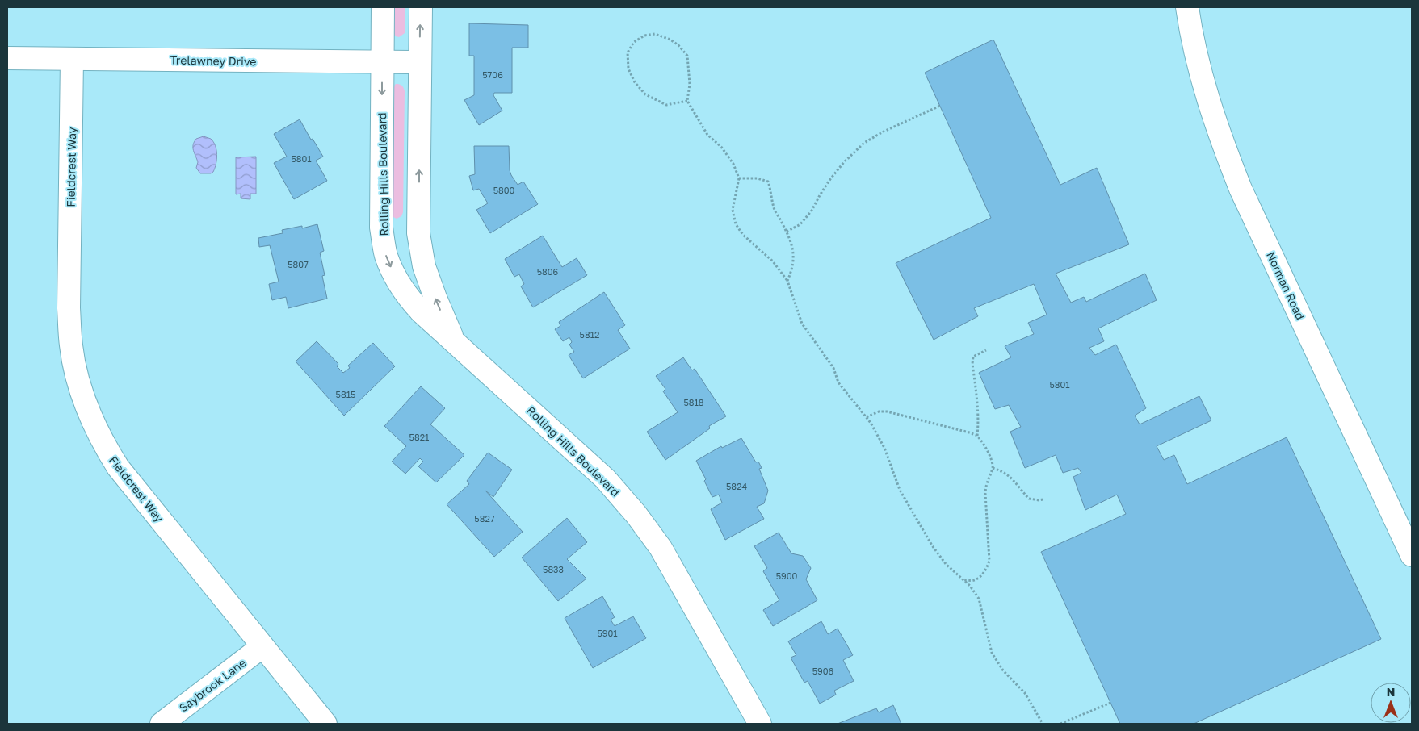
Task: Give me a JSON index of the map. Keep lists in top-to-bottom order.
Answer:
{
  "streets": {
    "street": [
      "Trelawney Drive",
      "Fieldcrest Way",
      "Rolling Hills Boulevard",
      "Norman Road",
      "Saybrook Lane"
    ]
  },
  "crossings": [
    ["Trelawney Drive", "Fieldcrest Way"],
    ["Trelawney Drive", "Rolling Hills Boulevard"],
    ["Fieldcrest Way", "Saybrook Lane"]
  ],
  "house_numbers": [
    "5706",
    "5801",
    "5800",
    "5807",
    "5806",
    "5812",
    "5801",
    "5815",
    "5818",
    "5821",
    "5824",
    "5827",
    "5833",
    "5900",
    "5901",
    "5906"
  ],
  "north": "top"
}
